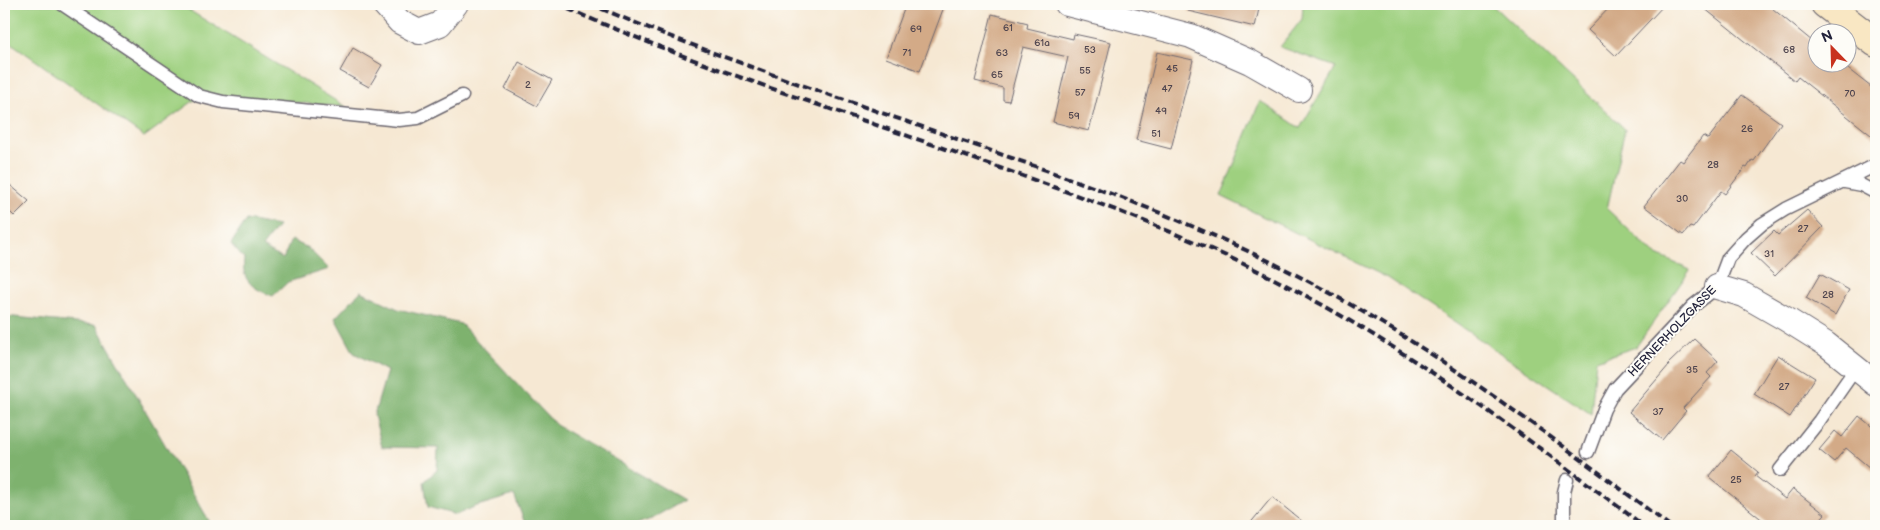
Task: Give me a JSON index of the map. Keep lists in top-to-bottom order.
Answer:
{
  "streets": {
    "lane": ["HERNERHOLZGASSE"]
  },
  "house_numbers": [
    "61",
    "69",
    "61a",
    "53",
    "68",
    "71",
    "63",
    "45",
    "55",
    "65",
    "2",
    "47",
    "57",
    "70",
    "49",
    "59",
    "26",
    "51",
    "28",
    "30",
    "27",
    "31",
    "28",
    "35",
    "27",
    "37",
    "25"
  ],
  "north": "top left"
}
